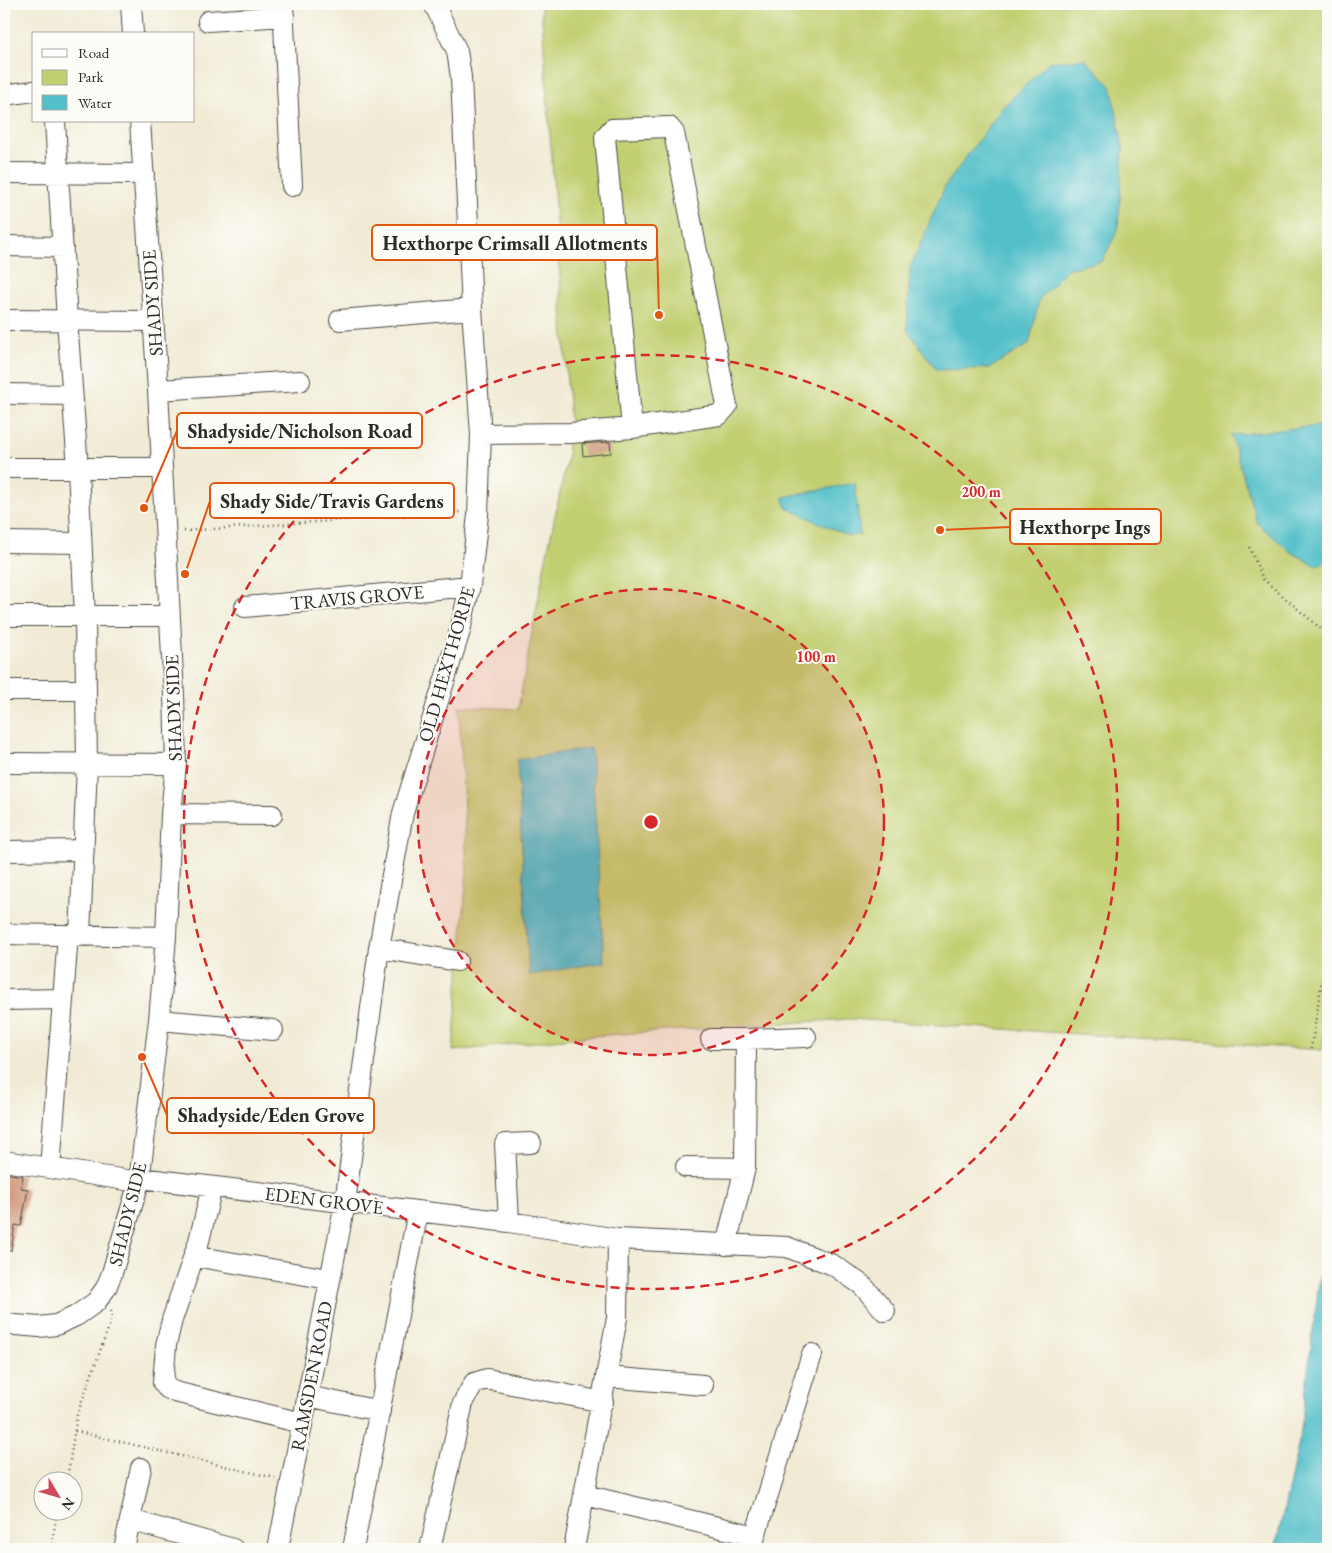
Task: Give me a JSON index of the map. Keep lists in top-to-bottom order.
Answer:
{
  "streets": {
    "street": [
      "SHADY SIDE",
      "TRAVIS GROVE",
      "OLD HEXTHORPE",
      "EDEN GROVE",
      "RAMSDEN ROAD"
    ]
  },
  "crossings": [
    ["SHADY SIDE", "EDEN GROVE"],
    ["TRAVIS GROVE", "OLD HEXTHORPE"],
    ["OLD HEXTHORPE", "EDEN GROVE"],
    ["OLD HEXTHORPE", "RAMSDEN ROAD"],
    ["EDEN GROVE", "RAMSDEN ROAD"]
  ],
  "places": [
    "Hexthorpe Crimsall Allotments",
    "Shadyside/Nicholson Road",
    "Hexthorpe Ings",
    "Shady Side/Travis Gardens",
    "Shadyside/Eden Grove"
  ],
  "legend": ["Road", "Park", "Water"],
  "north": "bottom right",
  "rings": ["200 m", "100 m"]
}
